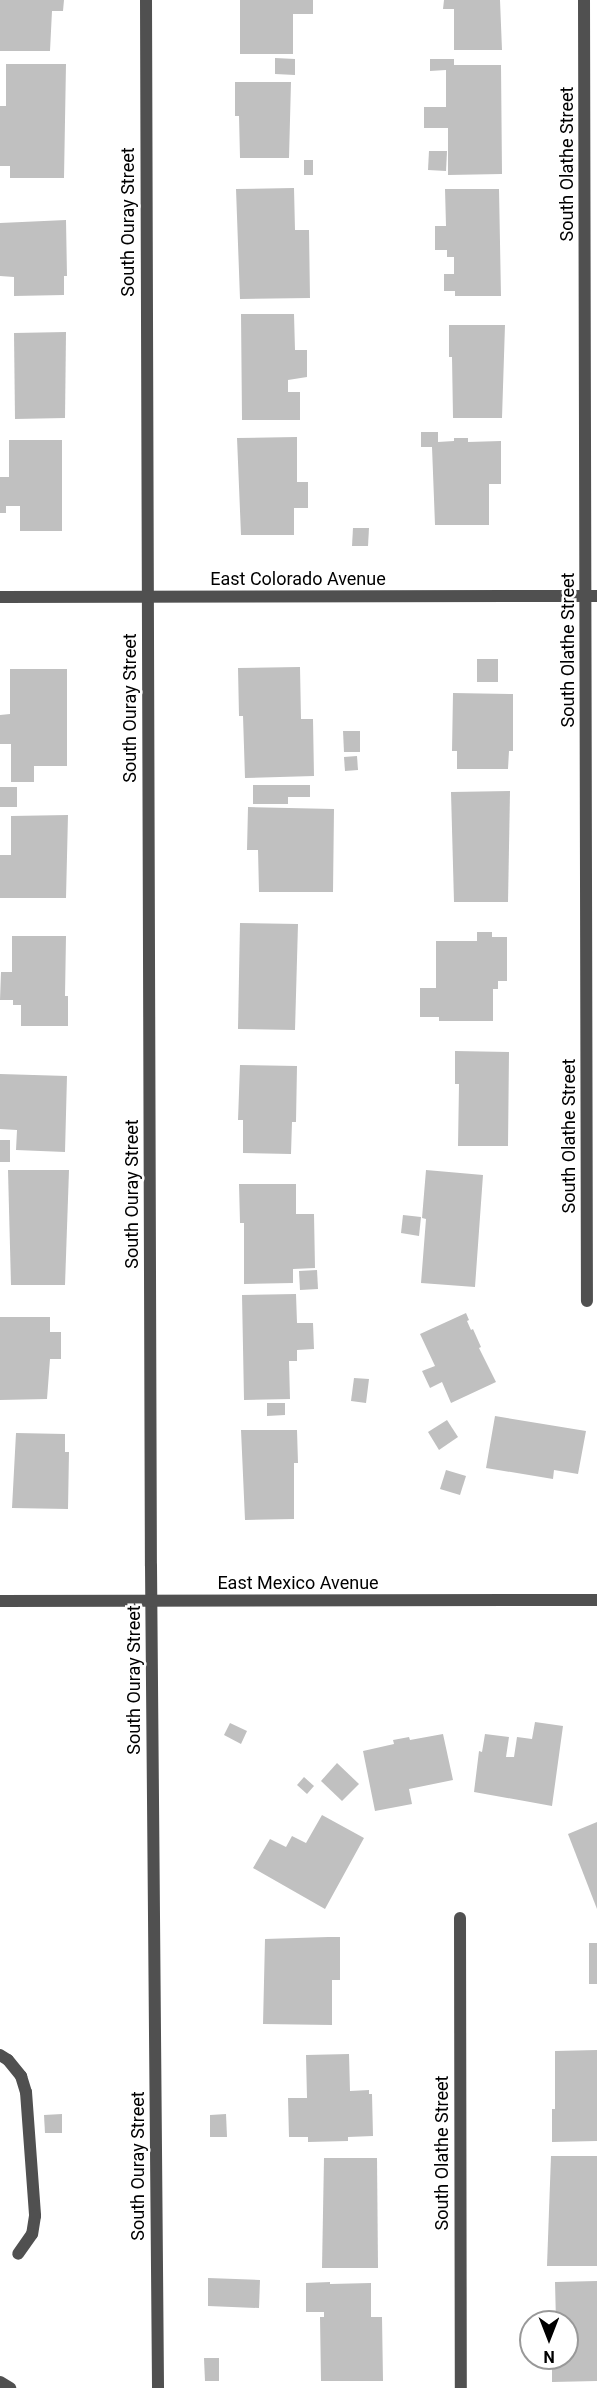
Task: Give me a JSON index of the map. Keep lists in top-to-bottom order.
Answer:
{
  "streets": {
    "street": [
      "South Olathe Street",
      "South Ouray Street",
      "East Colorado Avenue",
      "East Mexico Avenue"
    ]
  },
  "crossings": [
    ["South Olathe Street", "East Colorado Avenue"],
    ["South Ouray Street", "East Colorado Avenue"],
    ["South Ouray Street", "East Mexico Avenue"]
  ],
  "north": "bottom"
}
